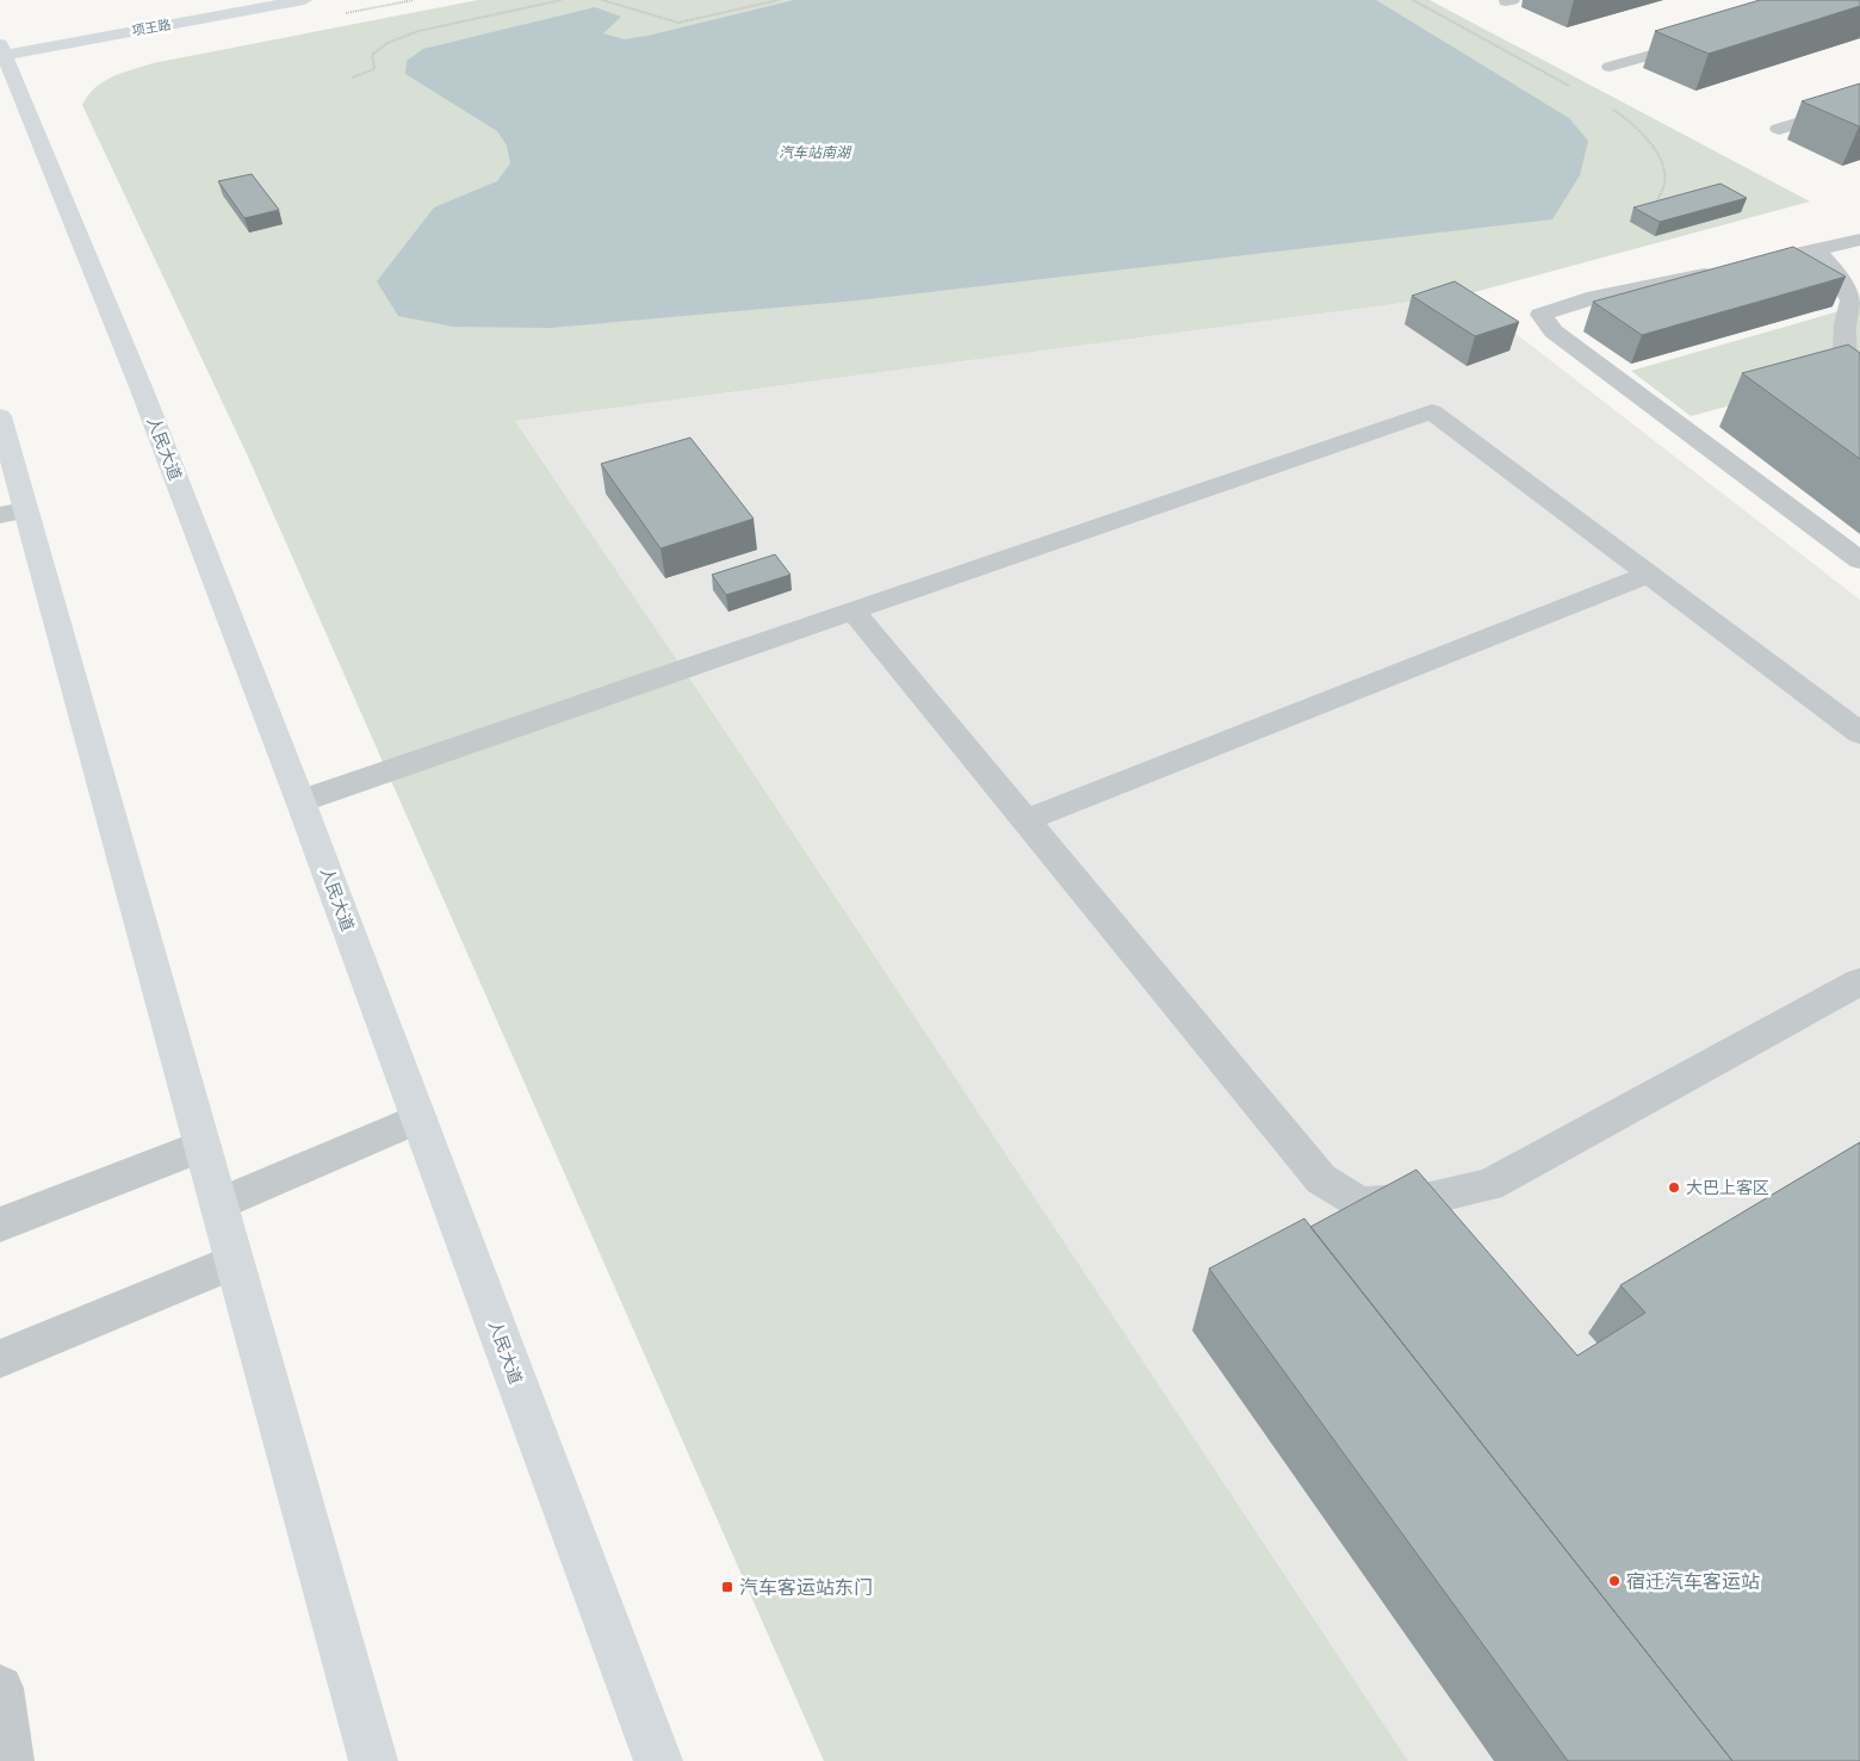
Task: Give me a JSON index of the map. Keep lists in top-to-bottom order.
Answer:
{
  "streets": {
    "main road": ["项王路", "人民大道"]
  },
  "crossings": [
    ["项王路", "人民大道"]
  ],
  "water": ["汽车站南湖"],
  "places": {
    "other": ["大巴上客区", "宿迁汽车客运站"],
    "transit": ["汽车客运站东门"]
  }
}
